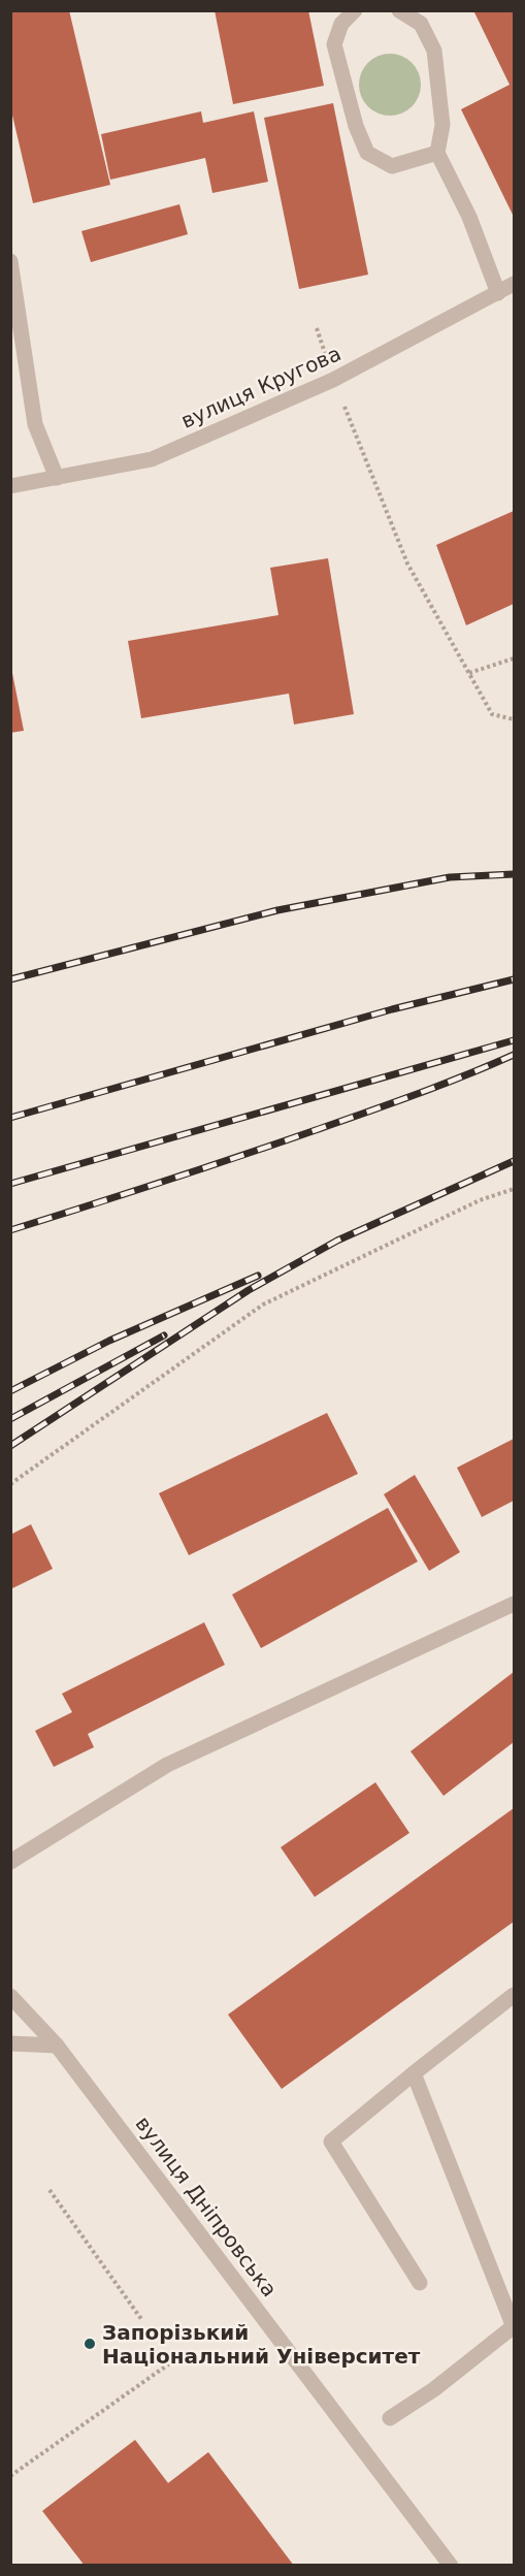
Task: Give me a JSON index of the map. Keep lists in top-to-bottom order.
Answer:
{
  "streets": {
    "street": ["вулиця Кругова", "вулиця Дніпровська"]
  },
  "places": ["Запорізький Національний Університет"]
}
